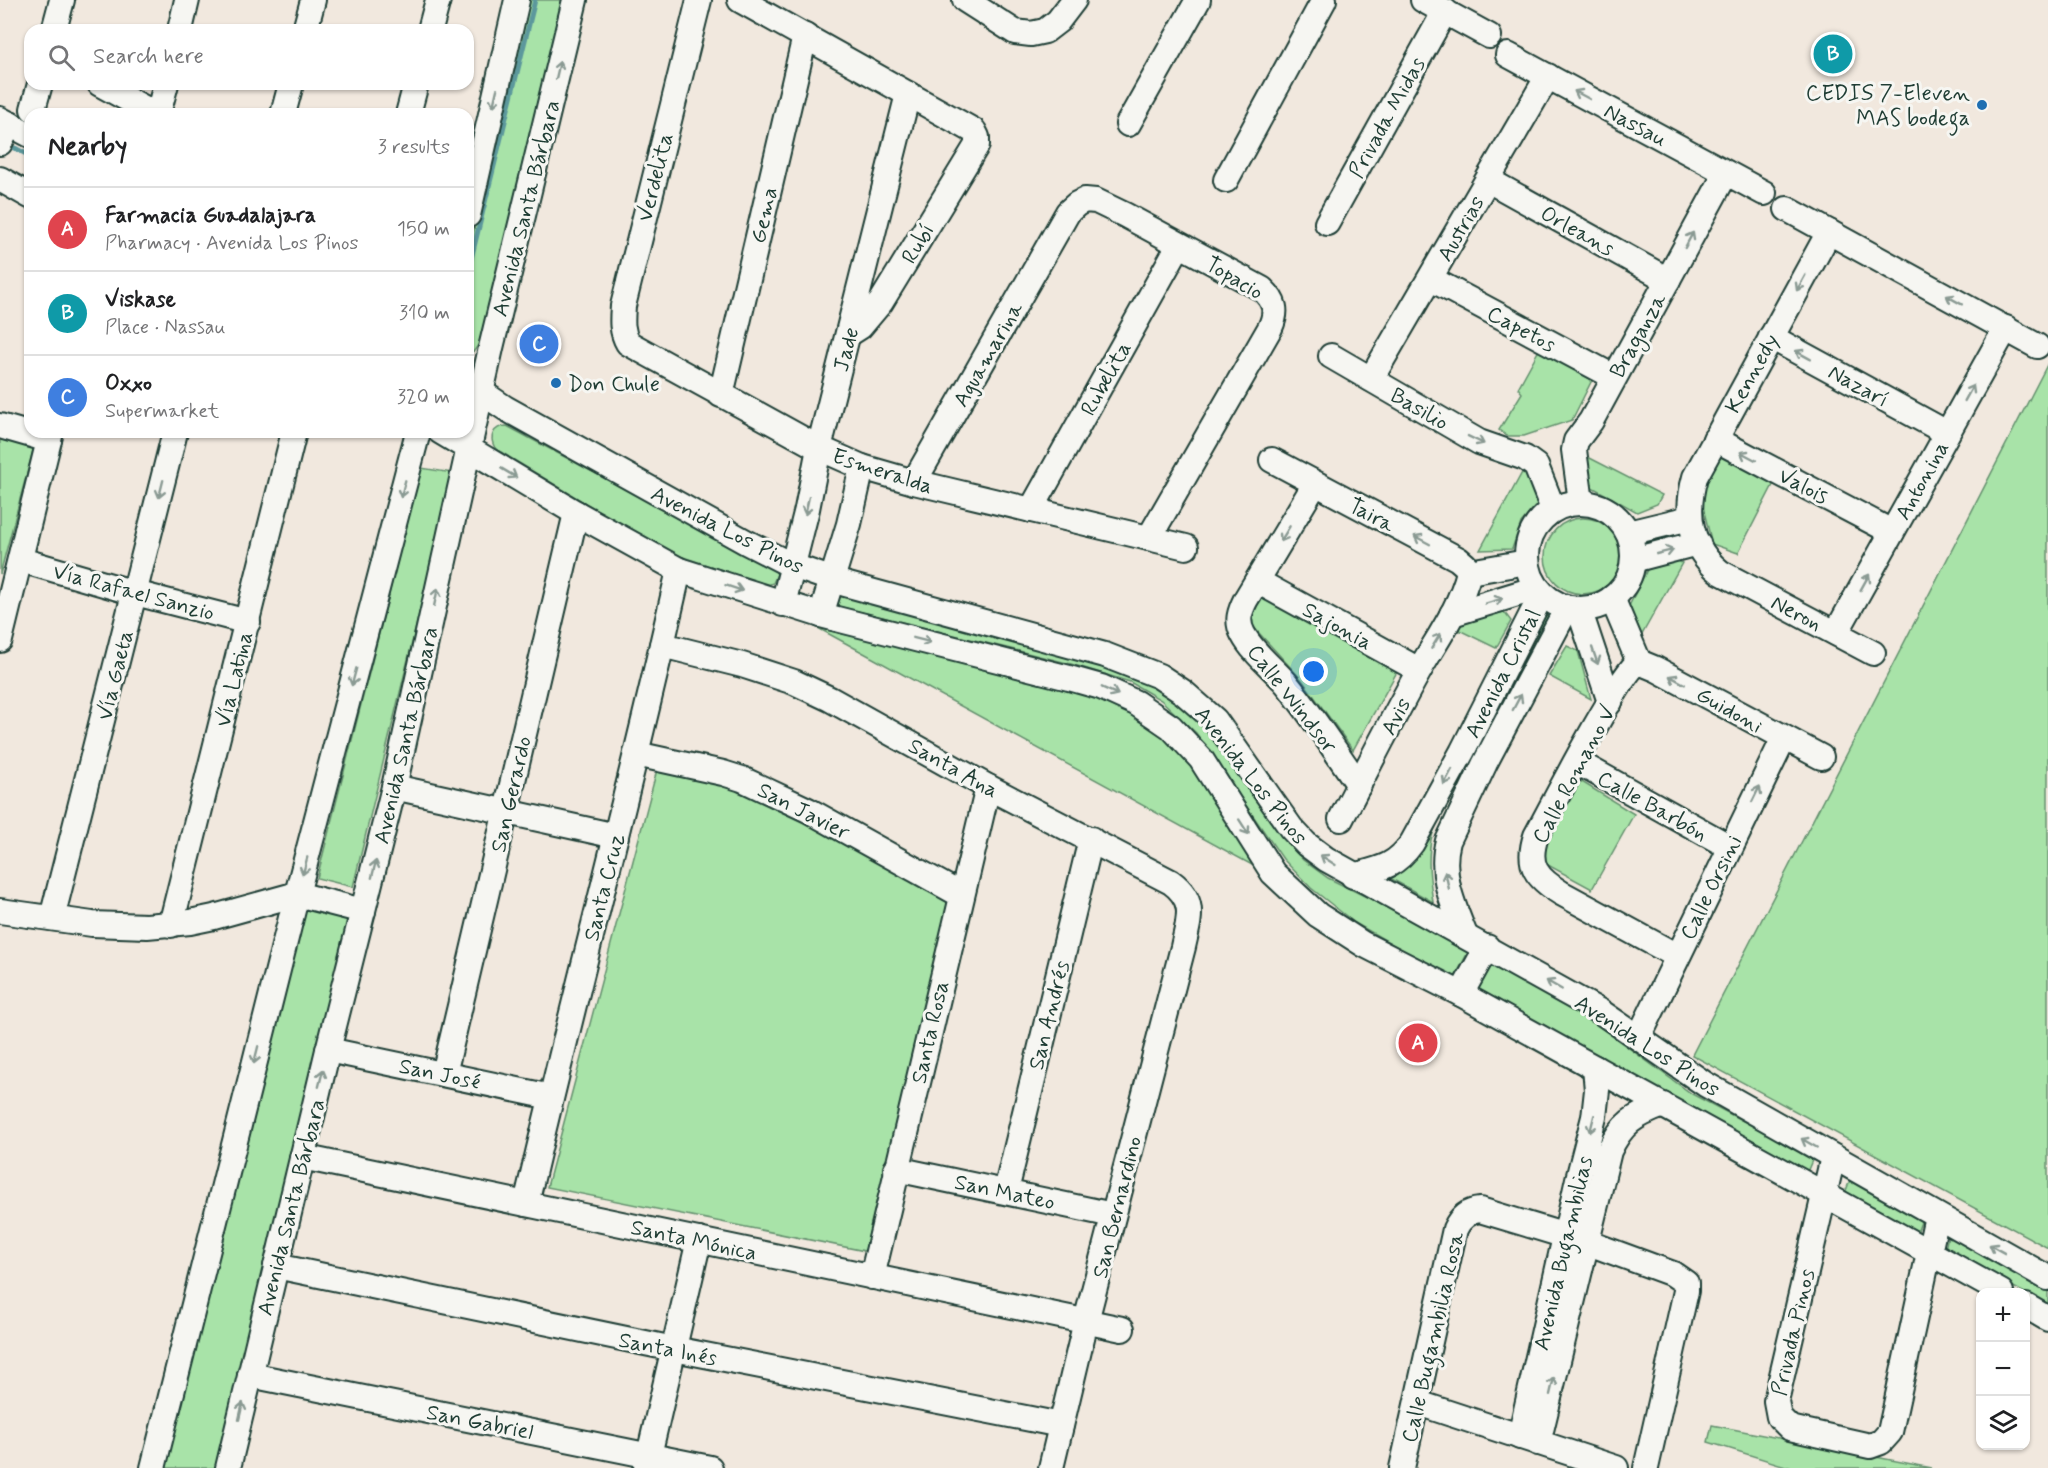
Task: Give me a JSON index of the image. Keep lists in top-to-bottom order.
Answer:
{
  "streets": {
    "street": [
      "Privada Midas",
      "Nassau",
      "Verdelita",
      "Avenida Santa Bárbara",
      "Gema",
      "Austrias",
      "Orleans",
      "Rubí",
      "Topacio",
      "Capetos",
      "Braganza",
      "Jade",
      "Aguamarina",
      "Kennedy",
      "Rubelita",
      "Nazarí",
      "Basilio",
      "Esmeralda",
      "Antonina",
      "Valois",
      "Taira",
      "Avenida Los Pinos",
      "Vía Rafael Sanzio",
      "Neron",
      "Sajonia",
      "Avenida Cristal",
      "Vía Gaeta",
      "Vía Latina",
      "Calle Windsor",
      "Guidoni",
      "Avis",
      "Santa Ana",
      "Calle Romano V",
      "San Gerardo",
      "Calle Barbón",
      "San Javier",
      "Santa Cruz",
      "Calle Orsini",
      "San Andrés",
      "Santa Rosa",
      "San José",
      "San Mateo",
      "San Bernardino",
      "Santa Mónica",
      "Avenida Bugambilias",
      "Privada Pinos",
      "Calle Bugambilia Rosa",
      "Santa Inés",
      "San Gabriel"
    ]
  },
  "crossings": [
    ["Nassau", "Austrias"],
    ["Nassau", "Braganza"],
    ["Verdelita", "Esmeralda"],
    ["Avenida Santa Bárbara", "Avenida Los Pinos"],
    ["Avenida Santa Bárbara", "San José"],
    ["Avenida Santa Bárbara", "Santa Mónica"],
    ["Avenida Santa Bárbara", "Santa Inés"],
    ["Avenida Santa Bárbara", "San Gabriel"],
    ["Gema", "Esmeralda"],
    ["Austrias", "Orleans"],
    ["Austrias", "Capetos"],
    ["Austrias", "Basilio"],
    ["Orleans", "Braganza"],
    ["Rubí", "Jade"],
    ["Topacio", "Aguamarina"],
    ["Topacio", "Rubelita"],
    ["Topacio", "Esmeralda"],
    ["Capetos", "Braganza"],
    ["Braganza", "Basilio"],
    ["Braganza", "Avenida Cristal"],
    ["Jade", "Esmeralda"],
    ["Jade", "Avenida Los Pinos"],
    ["Aguamarina", "Esmeralda"],
    ["Kennedy", "Nazarí"],
    ["Kennedy", "Valois"],
    ["Kennedy", "Neron"],
    ["Rubelita", "Esmeralda"],
    ["Nazarí", "Antonina"],
    ["Basilio", "Avenida Cristal"],
    ["Antonina", "Valois"],
    ["Antonina", "Neron"],
    ["Taira", "Calle Windsor"],
    ["Taira", "Avis"],
    ["Avenida Los Pinos", "Avenida Cristal"],
    ["Avenida Los Pinos", "San Gerardo"],
    ["Avenida Los Pinos", "Santa Cruz"],
    ["Avenida Los Pinos", "Calle Orsini"],
    ["Avenida Los Pinos", "Avenida Bugambilias"],
    ["Avenida Los Pinos", "Privada Pinos"],
    ["Vía Rafael Sanzio", "Vía Gaeta"],
    ["Vía Rafael Sanzio", "Vía Latina"],
    ["Sajonia", "Calle Windsor"],
    ["Sajonia", "Avis"],
    ["Calle Windsor", "Avis"],
    ["Guidoni", "Calle Romano V"],
    ["Guidoni", "Calle Orsini"],
    ["Santa Ana", "Santa Cruz"],
    ["Santa Ana", "San Andrés"],
    ["Santa Ana", "Santa Rosa"],
    ["Santa Ana", "San Bernardino"],
    ["Calle Romano V", "Calle Barbón"],
    ["Calle Romano V", "Calle Orsini"],
    ["San Gerardo", "San José"],
    ["Calle Barbón", "Calle Orsini"],
    ["San Javier", "Santa Cruz"],
    ["San Javier", "Santa Rosa"],
    ["Santa Cruz", "San José"],
    ["Santa Cruz", "Santa Mónica"],
    ["San Andrés", "San Mateo"],
    ["Santa Rosa", "San Mateo"],
    ["Santa Rosa", "Santa Mónica"],
    ["San Mateo", "San Bernardino"],
    ["San Bernardino", "Santa Mónica"],
    ["San Bernardino", "Santa Inés"],
    ["Avenida Bugambilias", "Calle Bugambilia Rosa"]
  ],
  "one_way": [
    "Nassau",
    "Basilio",
    "Antonina",
    "Valois",
    "Taira",
    "Guidoni",
    "Calle Orsini"
  ],
  "places": ["CEDIS 7-Eleven MAS bodega", "Don Chule"],
  "page": {
    "search": "Search here",
    "pins": ["B", "C", "A"],
    "heading": ["Nearby", "3 results"],
    "list": [
      {
        "mark": "A",
        "name": "Farmacia Guadalajara",
        "note": "Pharmacy · Avenida Los Pinos",
        "value": "150 m"
      },
      {
        "mark": "B",
        "name": "Viskase",
        "note": "Place · Nassau",
        "value": "310 m"
      },
      {
        "mark": "C",
        "name": "Oxxo",
        "note": "Supermarket",
        "value": "320 m"
      }
    ],
    "map_buttons": ["+", "−"]
  }
}
